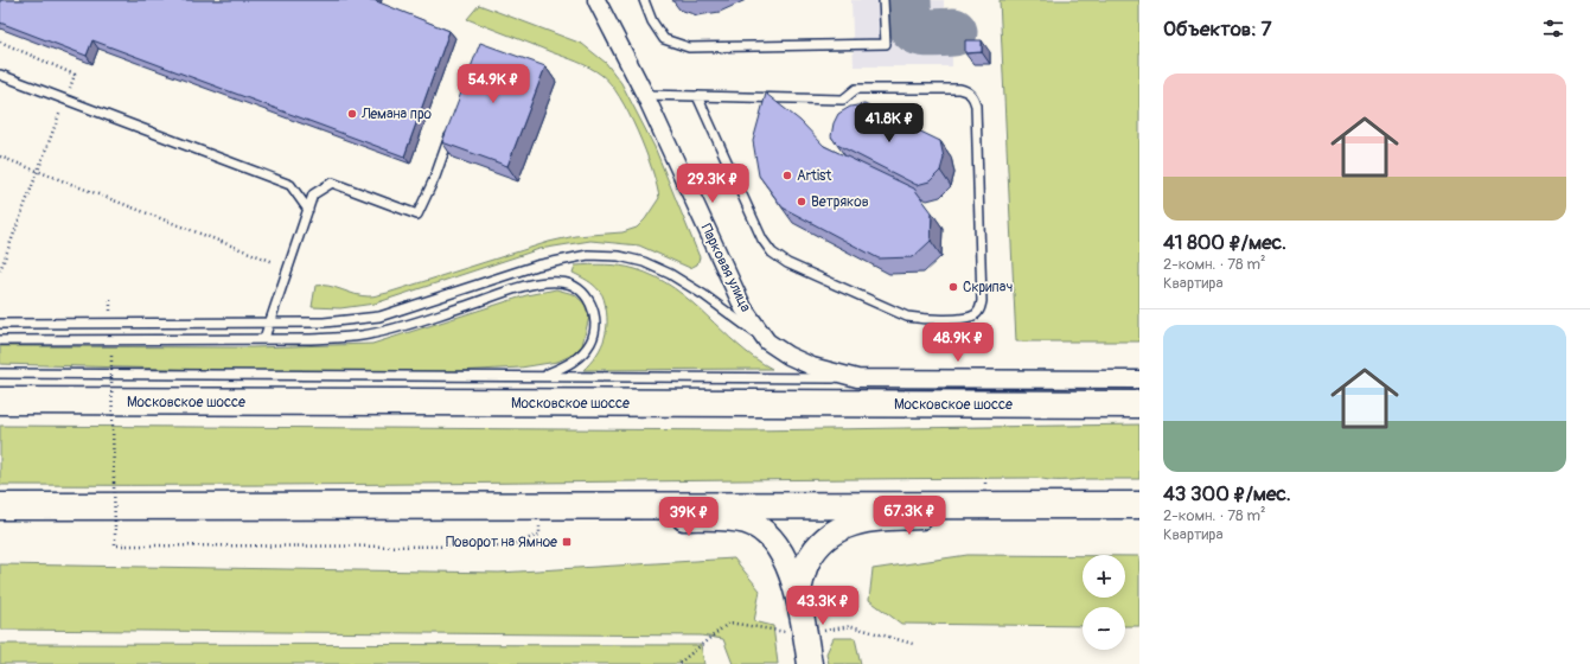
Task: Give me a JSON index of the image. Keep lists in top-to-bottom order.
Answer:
{
  "streets": {
    "highway": ["Московское шоссе"],
    "street": ["Парковая улица"]
  },
  "places": {
    "other": [
      "Лемана про",
      "Artist",
      "Ветряков",
      "Скрипач"
    ],
    "transit": ["Поворот на Ямное"]
  },
  "page": {
    "heading": "Объектов: 7",
    "list": [
      {
        "name": "41 800 ₽/мес.",
        "note": "2-комн. · 78 m² · Квартира"
      },
      {
        "name": "43 300 ₽/мес.",
        "note": "2-комн. · 78 m² · Квартира"
      }
    ],
    "price": [
      "54.9K ₽",
      "41.8K ₽",
      "29.3K ₽",
      "48.9K ₽",
      "67.3K ₽",
      "39K ₽",
      "43.3K ₽"
    ],
    "map_buttons": ["+", "−"]
  }
}
